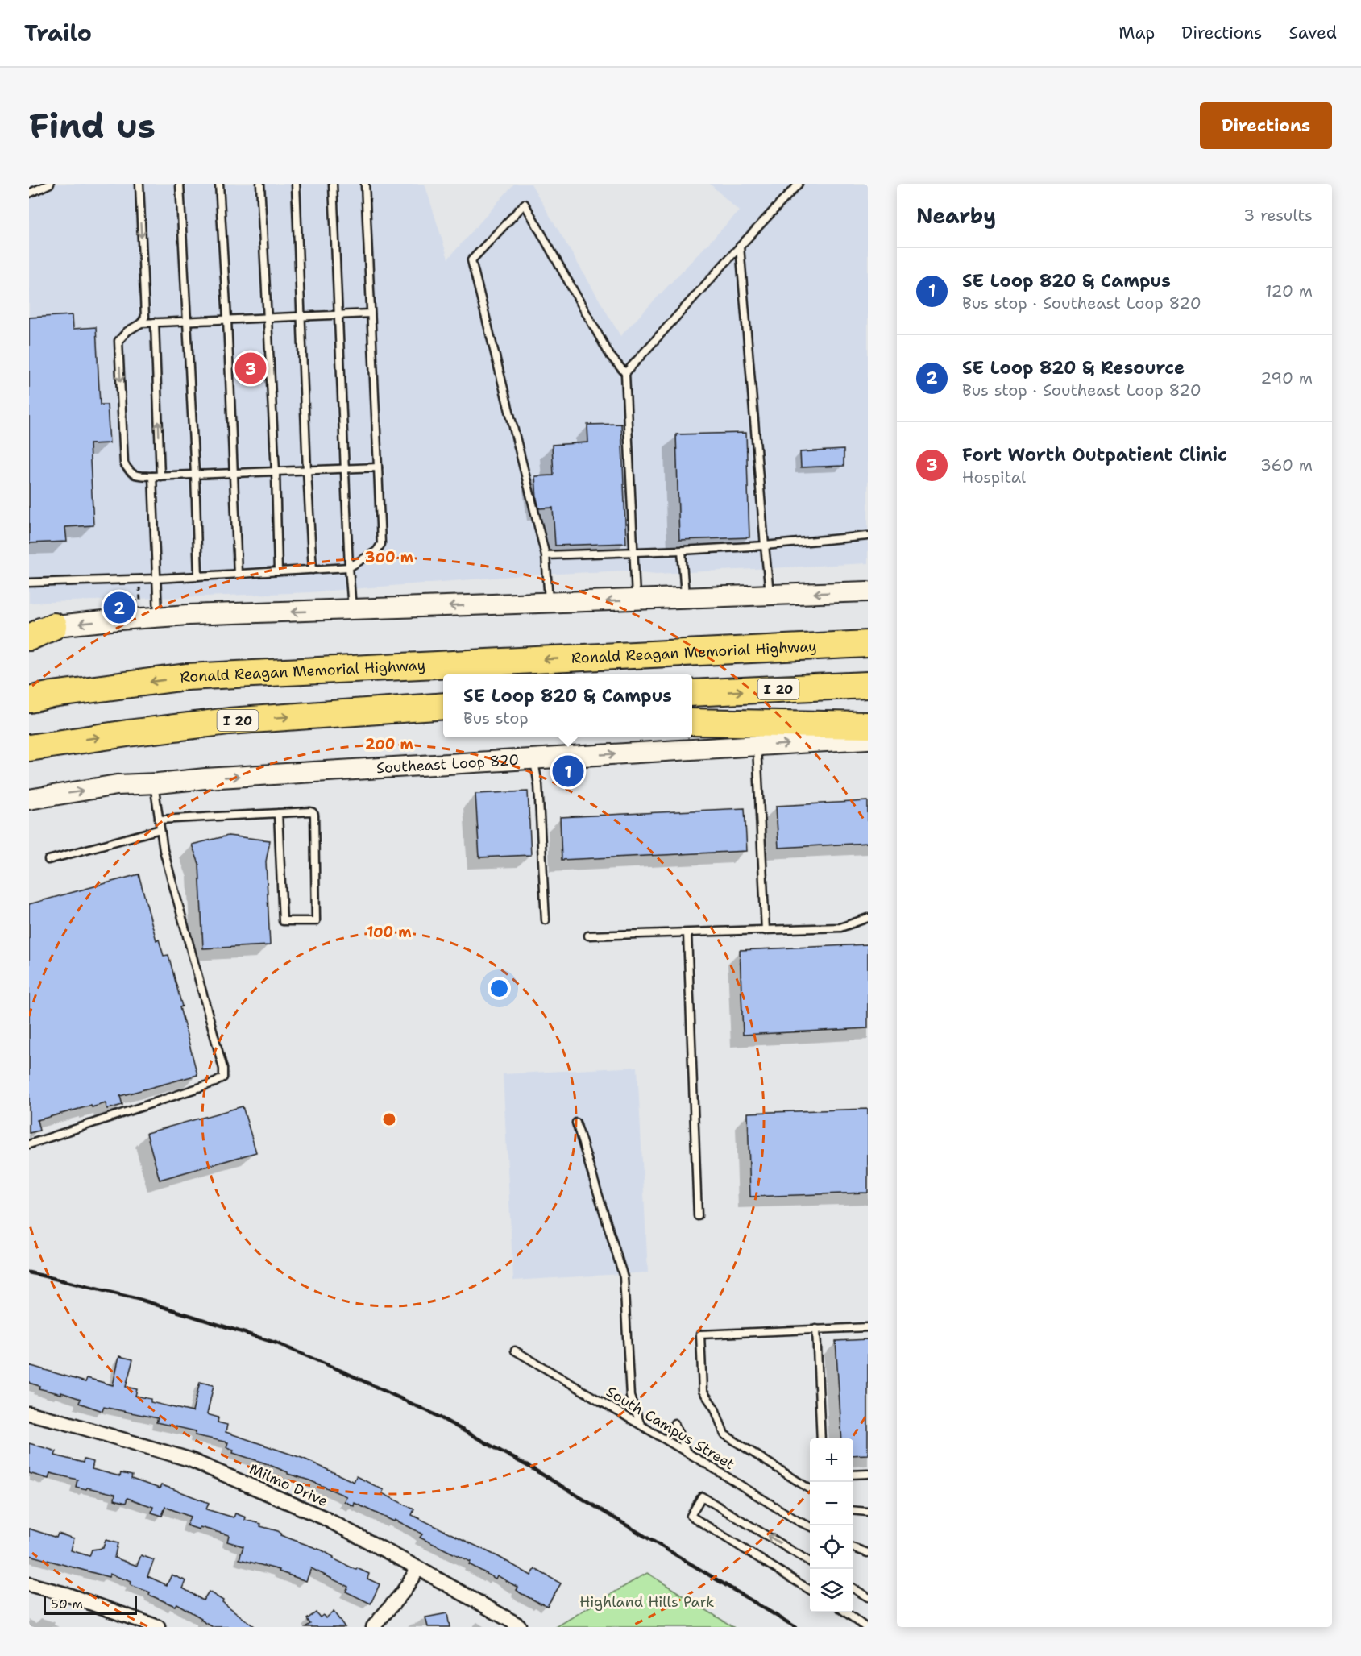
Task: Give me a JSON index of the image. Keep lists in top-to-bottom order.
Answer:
{
  "streets": {
    "highway": ["Ronald Reagan Memorial Highway", "I 20"],
    "main road": ["Southeast Loop 820"],
    "street": ["Milmo Drive"],
    "lane": ["South Campus Street"]
  },
  "parks": ["Highland Hills Park"],
  "scale_bar": "50 m",
  "page": {
    "header": "Trailo",
    "nav": ["Map", "Directions", "Saved"],
    "buttons": "Directions",
    "title": "Find us",
    "heading": ["Nearby", "3 results"],
    "list": [
      {
        "mark": "1",
        "name": "SE Loop 820 & Campus",
        "note": "Bus stop · Southeast Loop 820",
        "value": "120 m"
      },
      {
        "mark": "2",
        "name": "SE Loop 820 & Resource",
        "note": "Bus stop · Southeast Loop 820",
        "value": "290 m"
      },
      {
        "mark": "3",
        "name": "Fort Worth Outpatient Clinic",
        "note": "Hospital",
        "value": "360 m"
      }
    ],
    "pins": ["3", "2", "1"],
    "popup": ["SE Loop 820 & Campus", "Bus stop"],
    "map_buttons": ["+", "−"],
    "scale": "50 m"
  },
  "rings": ["300 m", "200 m", "100 m"]
}
